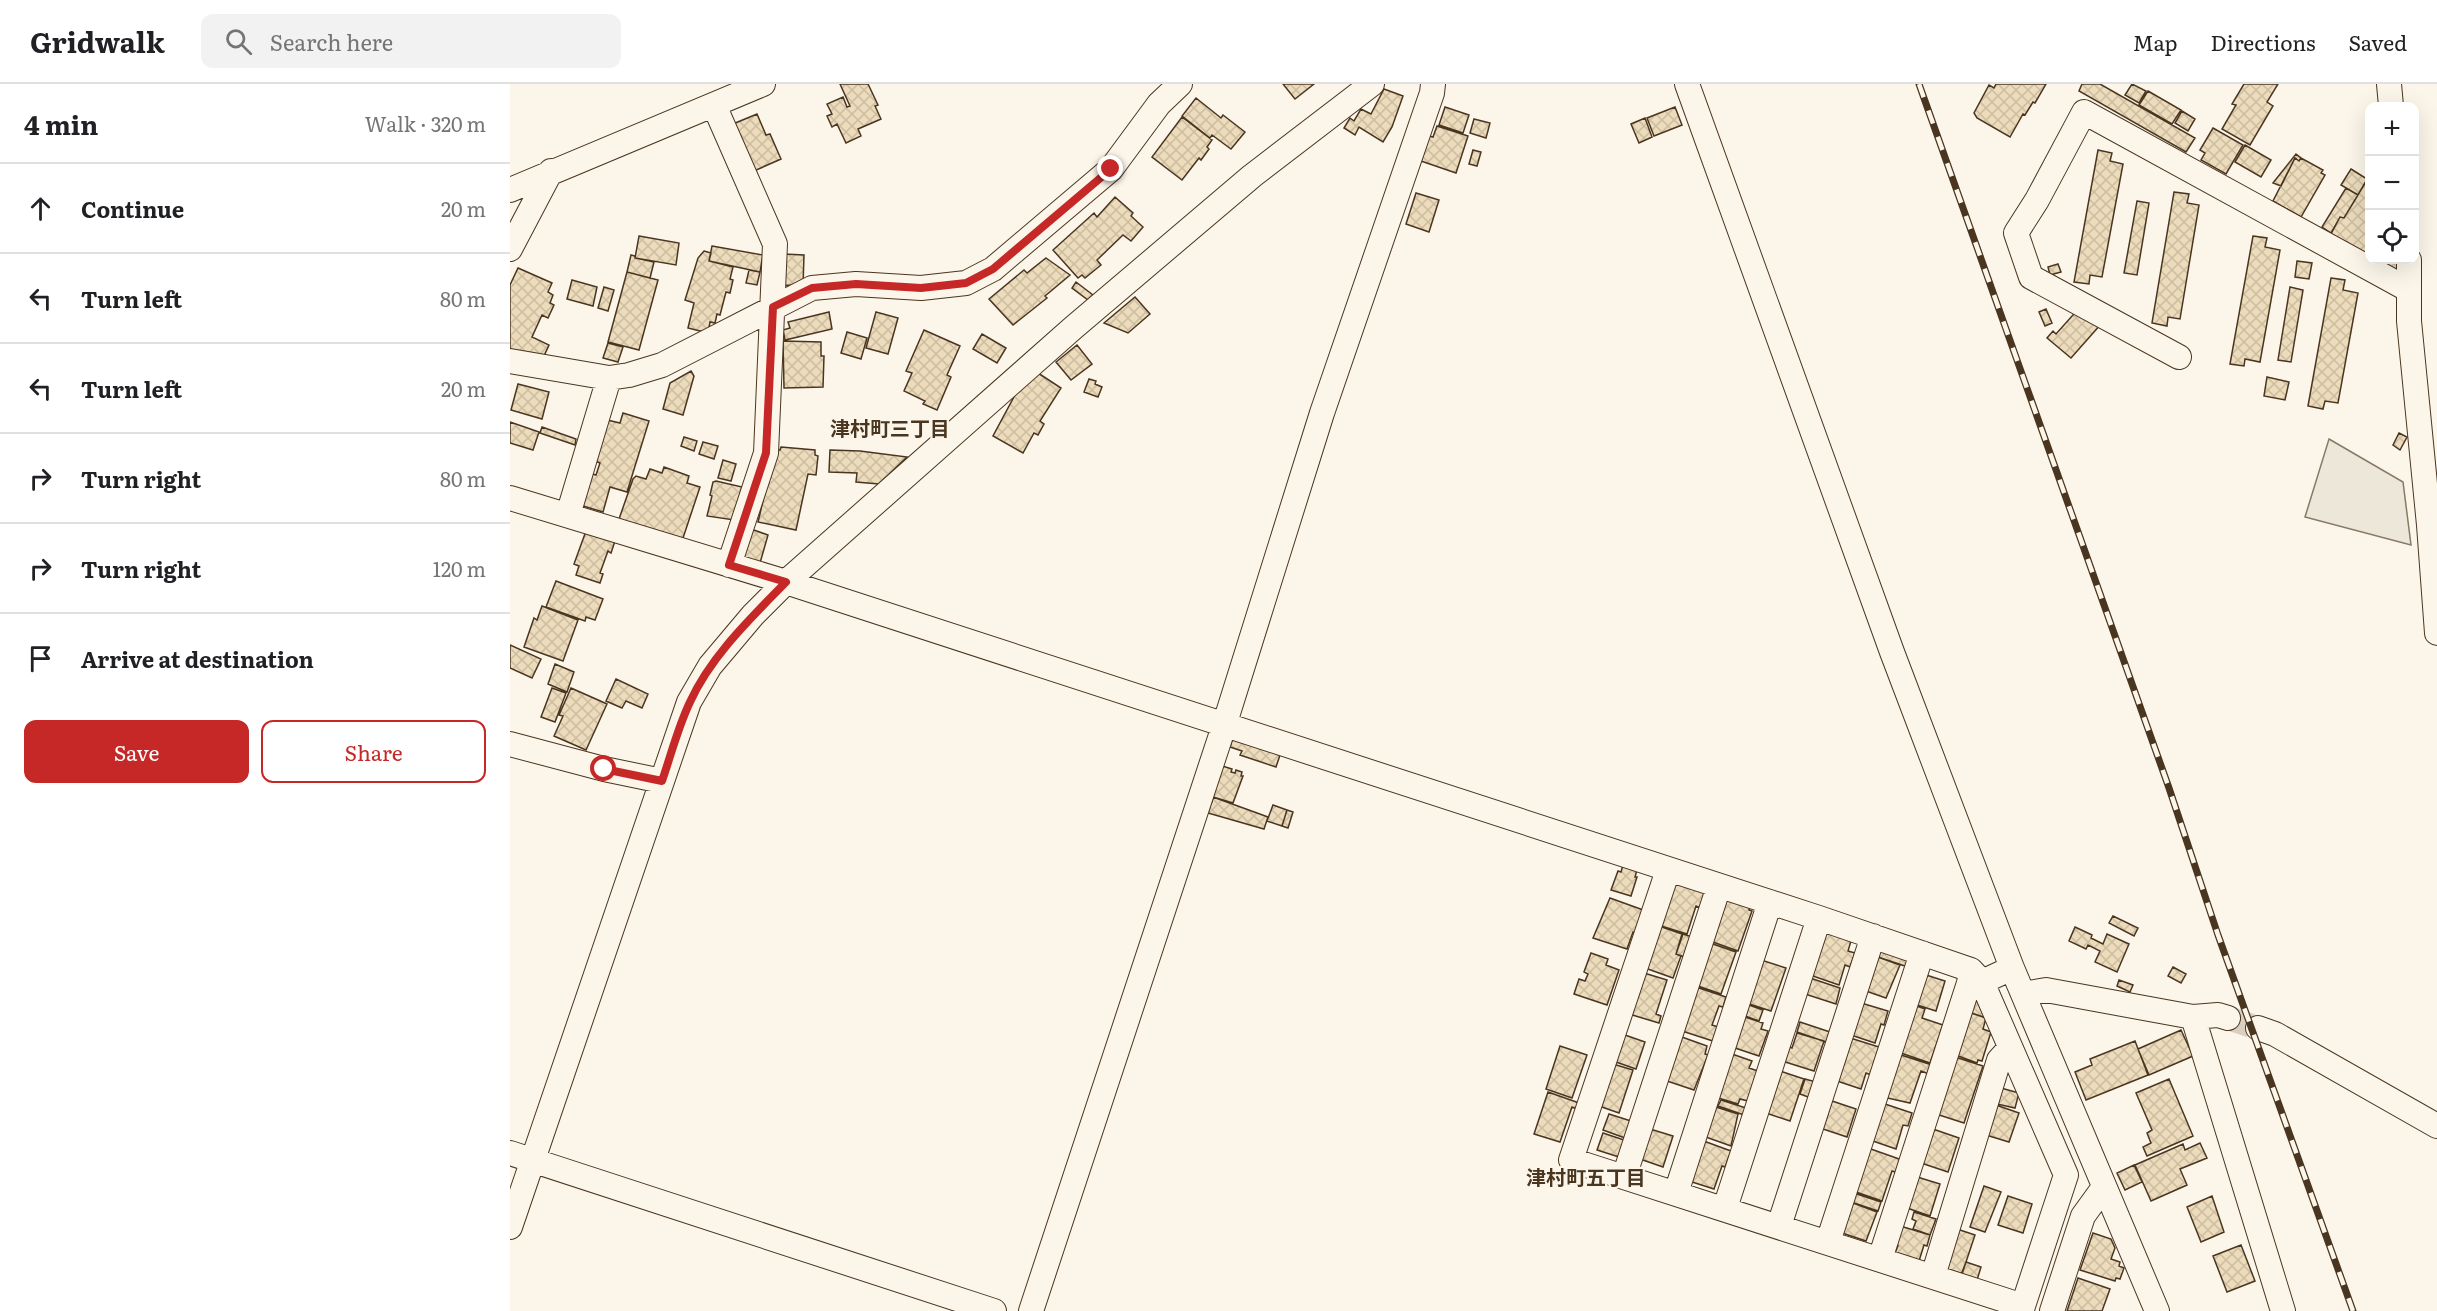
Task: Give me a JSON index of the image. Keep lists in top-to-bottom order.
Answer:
{
  "districts": ["津村町三丁目", "津村町五丁目"],
  "page": {
    "header": "Gridwalk",
    "search": "Search here",
    "nav": ["Map", "Directions", "Saved"],
    "heading": ["4 min", "Walk · 320 m"],
    "map_buttons": ["+", "−"],
    "list": [
      ["Continue", "20 m"],
      ["Turn left", "80 m"],
      ["Turn left", "20 m"],
      ["Turn right", "80 m"],
      ["Turn right", "120 m"],
      "Arrive at destination"
    ],
    "buttons": ["Save", "Share"]
  }
}
